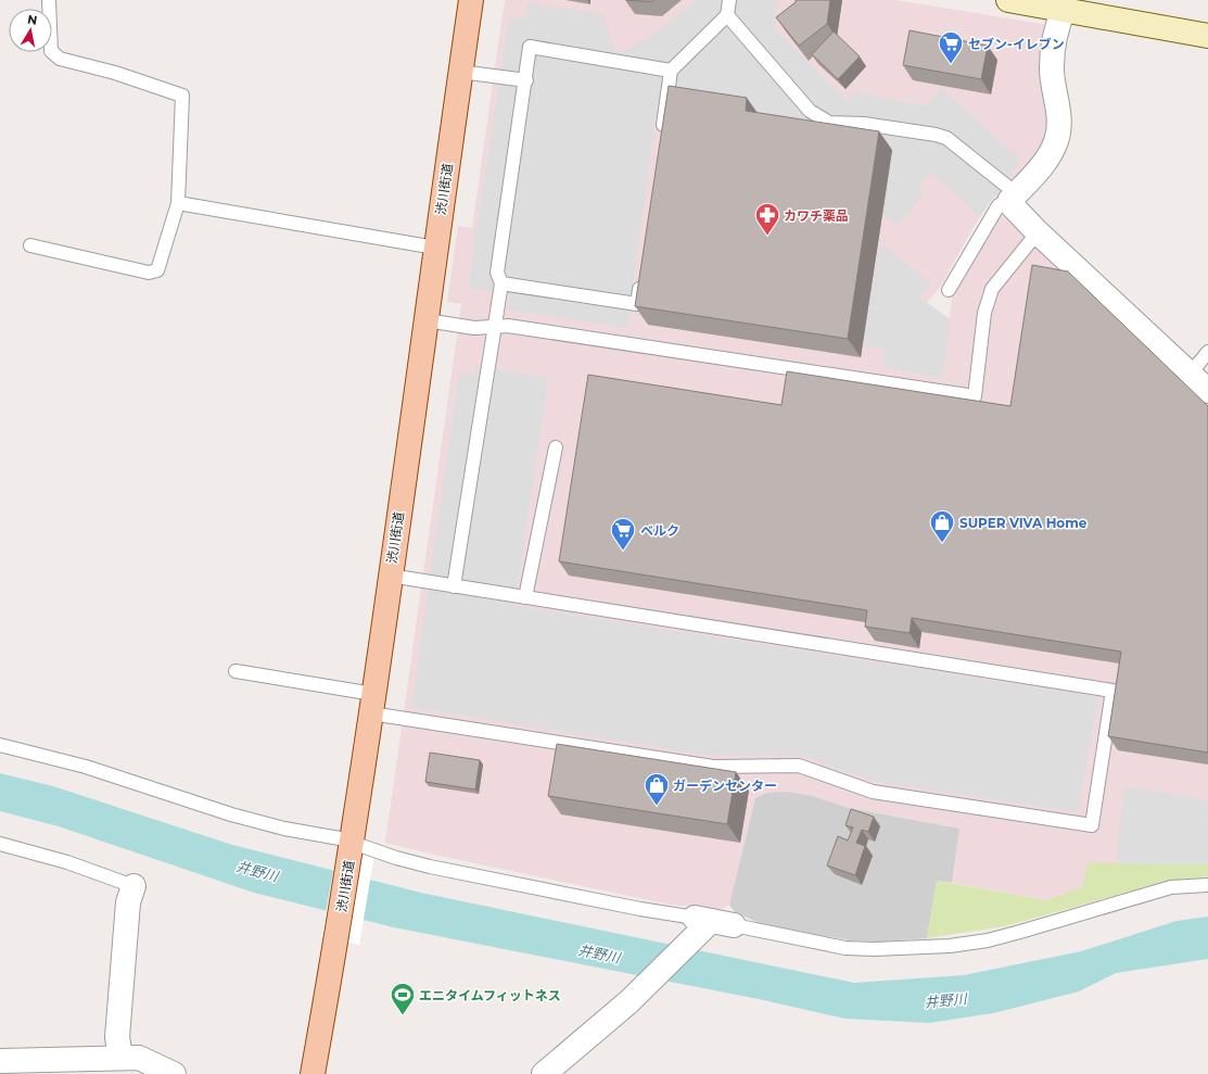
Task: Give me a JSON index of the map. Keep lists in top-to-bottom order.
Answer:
{
  "streets": {
    "main road": ["渋川街道"]
  },
  "water": ["井野川"],
  "places": {
    "supermarket": ["セブン-イレブン", "ベルク"],
    "pharmacy": ["カワチ薬品"],
    "shop": ["SUPER VIVA Home", "ガーデンセンター"],
    "sports": ["エニタイムフィットネス"]
  },
  "north": "top"
}
